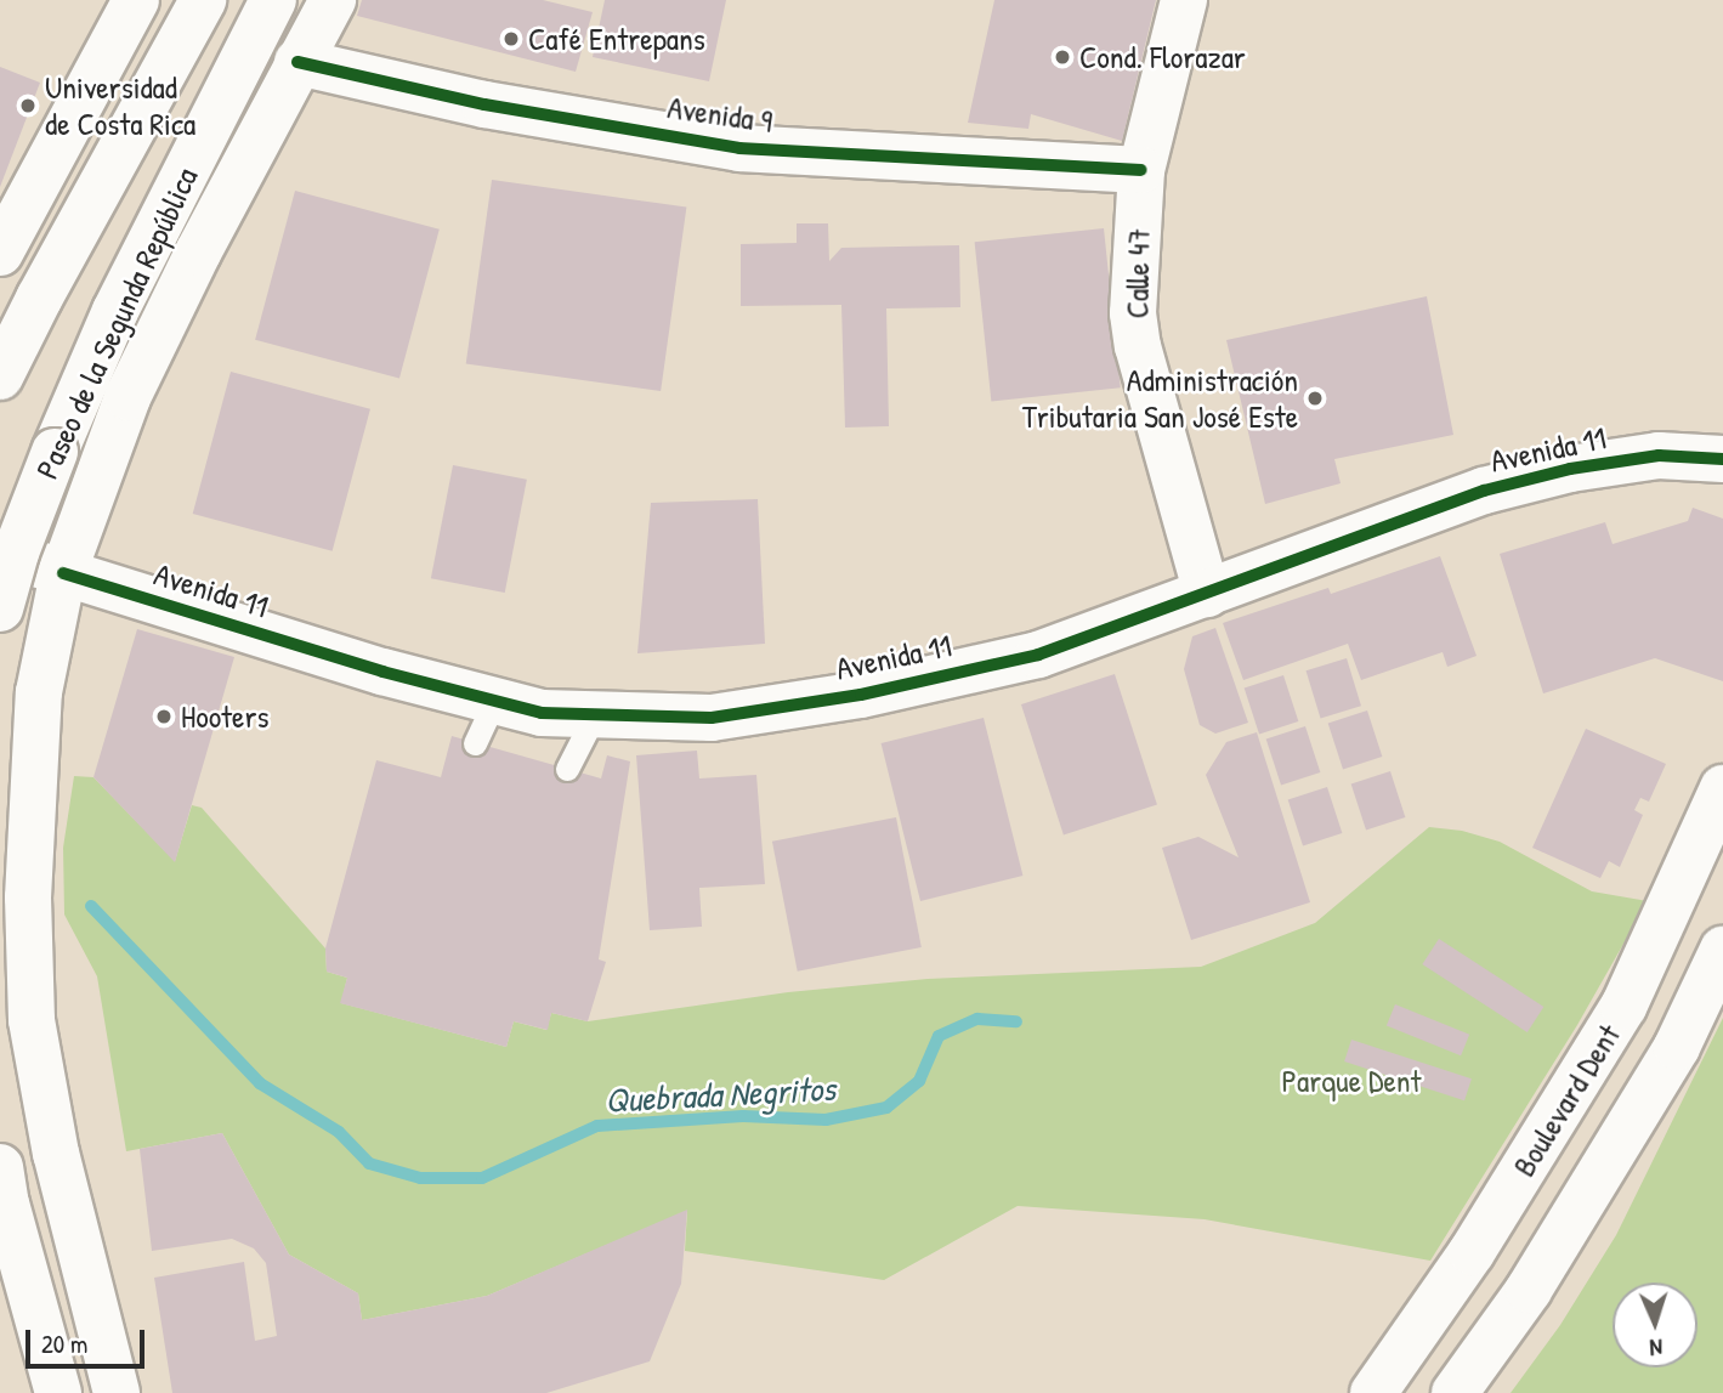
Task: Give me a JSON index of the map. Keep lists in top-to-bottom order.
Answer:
{
  "streets": {
    "main road": [
      "Avenida 9",
      "Calle 47",
      "Paseo de la Segunda República",
      "Avenida 11",
      "Boulevard Dent"
    ]
  },
  "crossings": [
    ["Avenida 9", "Calle 47"],
    ["Calle 47", "Avenida 11"]
  ],
  "water": ["Quebrada Negritos"],
  "parks": ["Parque Dent"],
  "places": [
    "Café Entrepans",
    "Cond. Florazar",
    "Universidad de Costa Rica",
    "Administración Tributaria San José Este",
    "Hooters"
  ],
  "scale_bar": "20 m",
  "north": "bottom"
}
